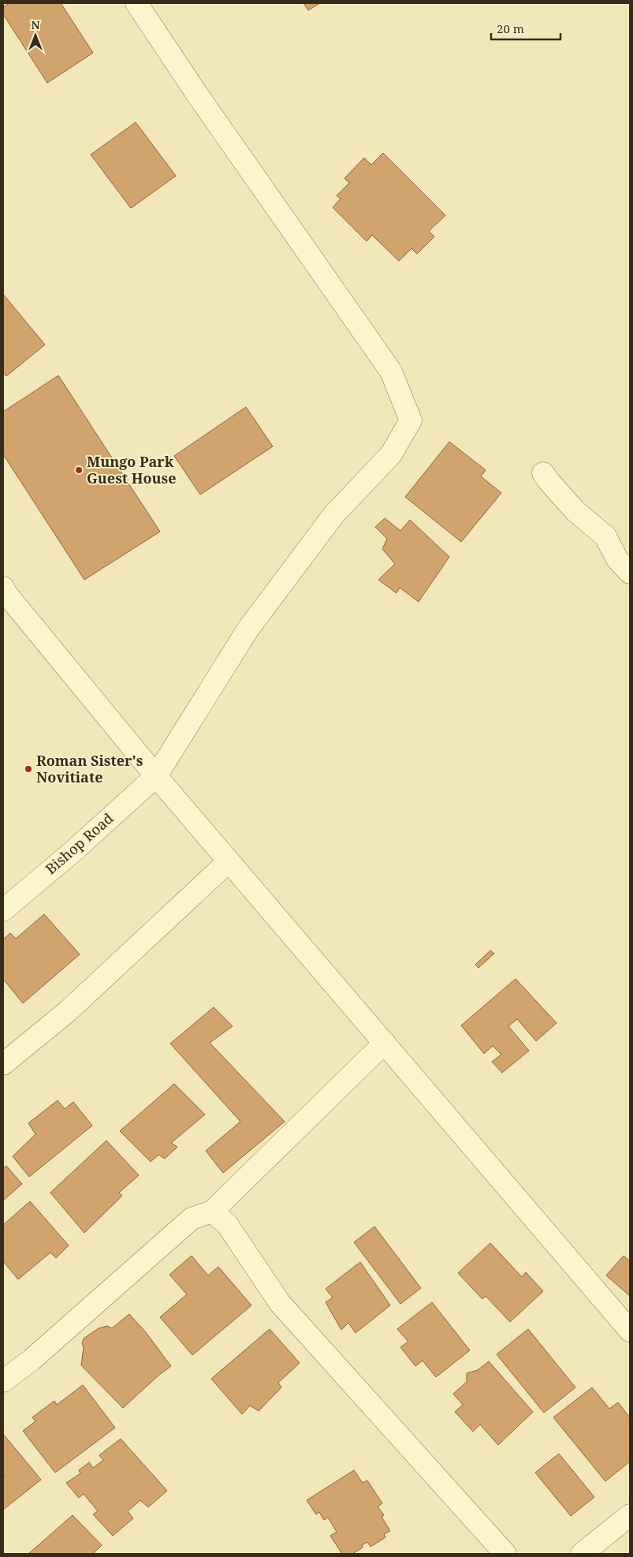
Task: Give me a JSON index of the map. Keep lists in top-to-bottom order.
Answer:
{
  "streets": {
    "street": ["Bishop Road"]
  },
  "places": ["Mungo Park Guest House", "Roman Sister's Novitiate"],
  "scale_bar": "20 m",
  "north": "top"
}
